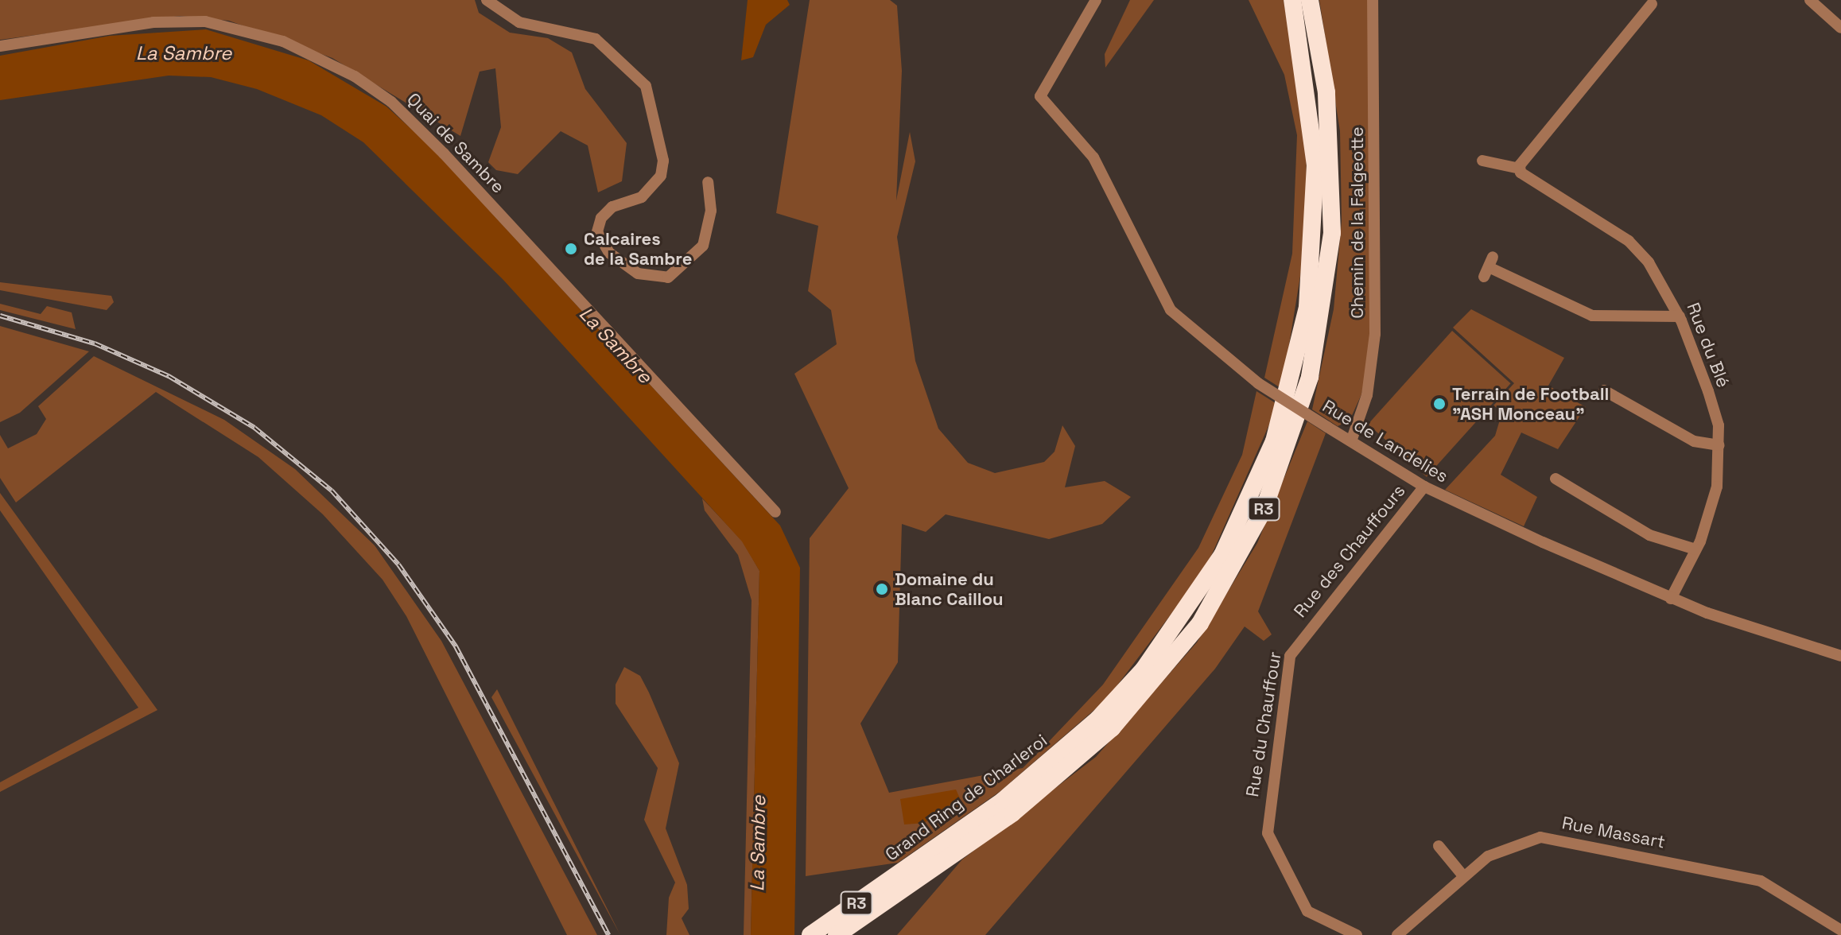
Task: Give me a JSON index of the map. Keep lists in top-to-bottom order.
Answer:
{
  "streets": {
    "highway": ["R3", "Grand Ring de Charleroi"],
    "street": [
      "Quai de Sambre",
      "Chemin de la Falgeotte",
      "Rue du Blé",
      "Rue de Landelies",
      "Rue des Chauffours",
      "Rue du Chauffour",
      "Rue Massart"
    ]
  },
  "crossings": [
    ["Chemin de la Falgeotte", "Rue de Landelies"],
    ["Rue du Blé", "Rue de Landelies"],
    ["Rue de Landelies", "Rue des Chauffours"],
    ["Rue des Chauffours", "Rue du Chauffour"]
  ],
  "water": ["La Sambre"],
  "places": ["Calcaires de la Sambre", "Terrain de Football \"ASH Monceau\"", "Domaine du Blanc Caillou"]
}
